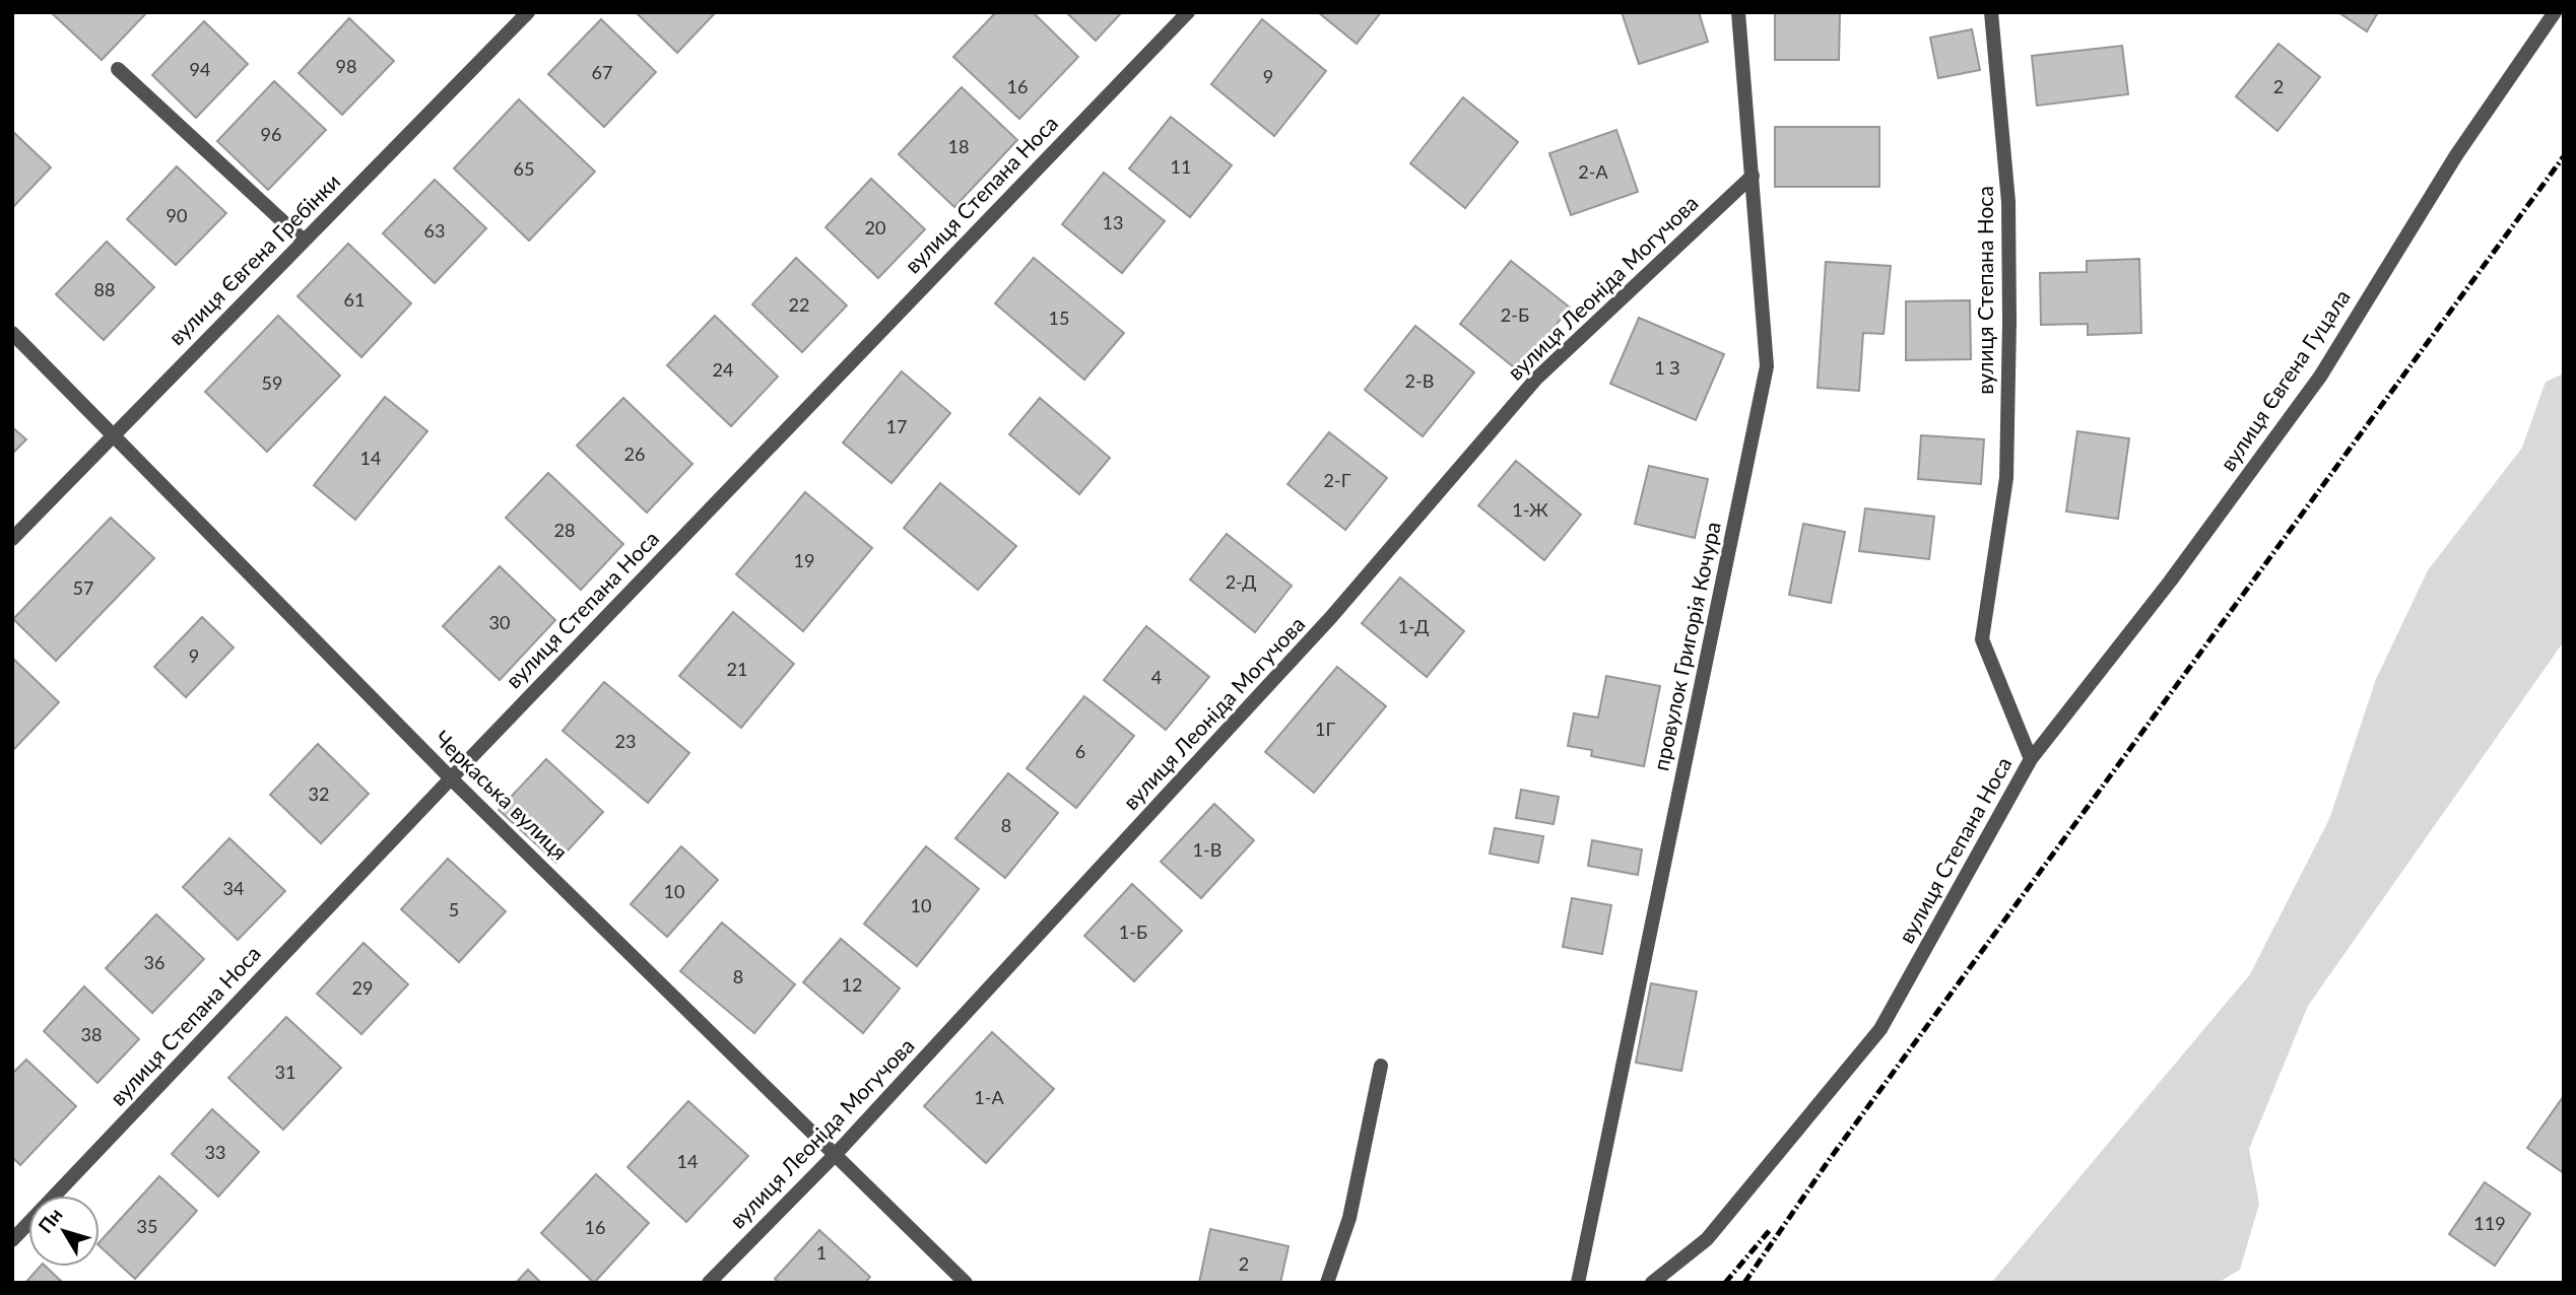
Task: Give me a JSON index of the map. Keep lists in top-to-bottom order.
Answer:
{
  "streets": {
    "street": [
      "вулиця Степана Носа",
      "вулиця Євгена Гребінки",
      "вулиця Леоніда Могучова",
      "вулиця Євгена Гуцала",
      "провулок Григорія Кочура",
      "Черкаська вулиця"
    ]
  },
  "crossings": [
    ["вулиця Степана Носа", "вулиця Євгена Гуцала"],
    ["вулиця Степана Носа", "Черкаська вулиця"],
    ["вулиця Євгена Гребінки", "Черкаська вулиця"],
    ["вулиця Леоніда Могучова", "провулок Григорія Кочура"],
    ["вулиця Леоніда Могучова", "Черкаська вулиця"]
  ],
  "house_numbers": [
    "98",
    "94",
    "67",
    "9",
    "16",
    "2",
    "96",
    "18",
    "11",
    "65",
    "2-А",
    "90",
    "13",
    "20",
    "63",
    "88",
    "61",
    "22",
    "2-Б",
    "15",
    "1 З",
    "24",
    "2-В",
    "59",
    "17",
    "26",
    "14",
    "2-Г",
    "1-Ж",
    "28",
    "19",
    "2-Д",
    "57",
    "30",
    "1-Д",
    "9",
    "21",
    "4",
    "1Г",
    "23",
    "6",
    "32",
    "8",
    "1-В",
    "34",
    "10",
    "10",
    "5",
    "1-Б",
    "36",
    "8",
    "12",
    "29",
    "38",
    "31",
    "1-А",
    "33",
    "14",
    "119",
    "35",
    "16",
    "1",
    "2"
  ],
  "north": "top left"
}
